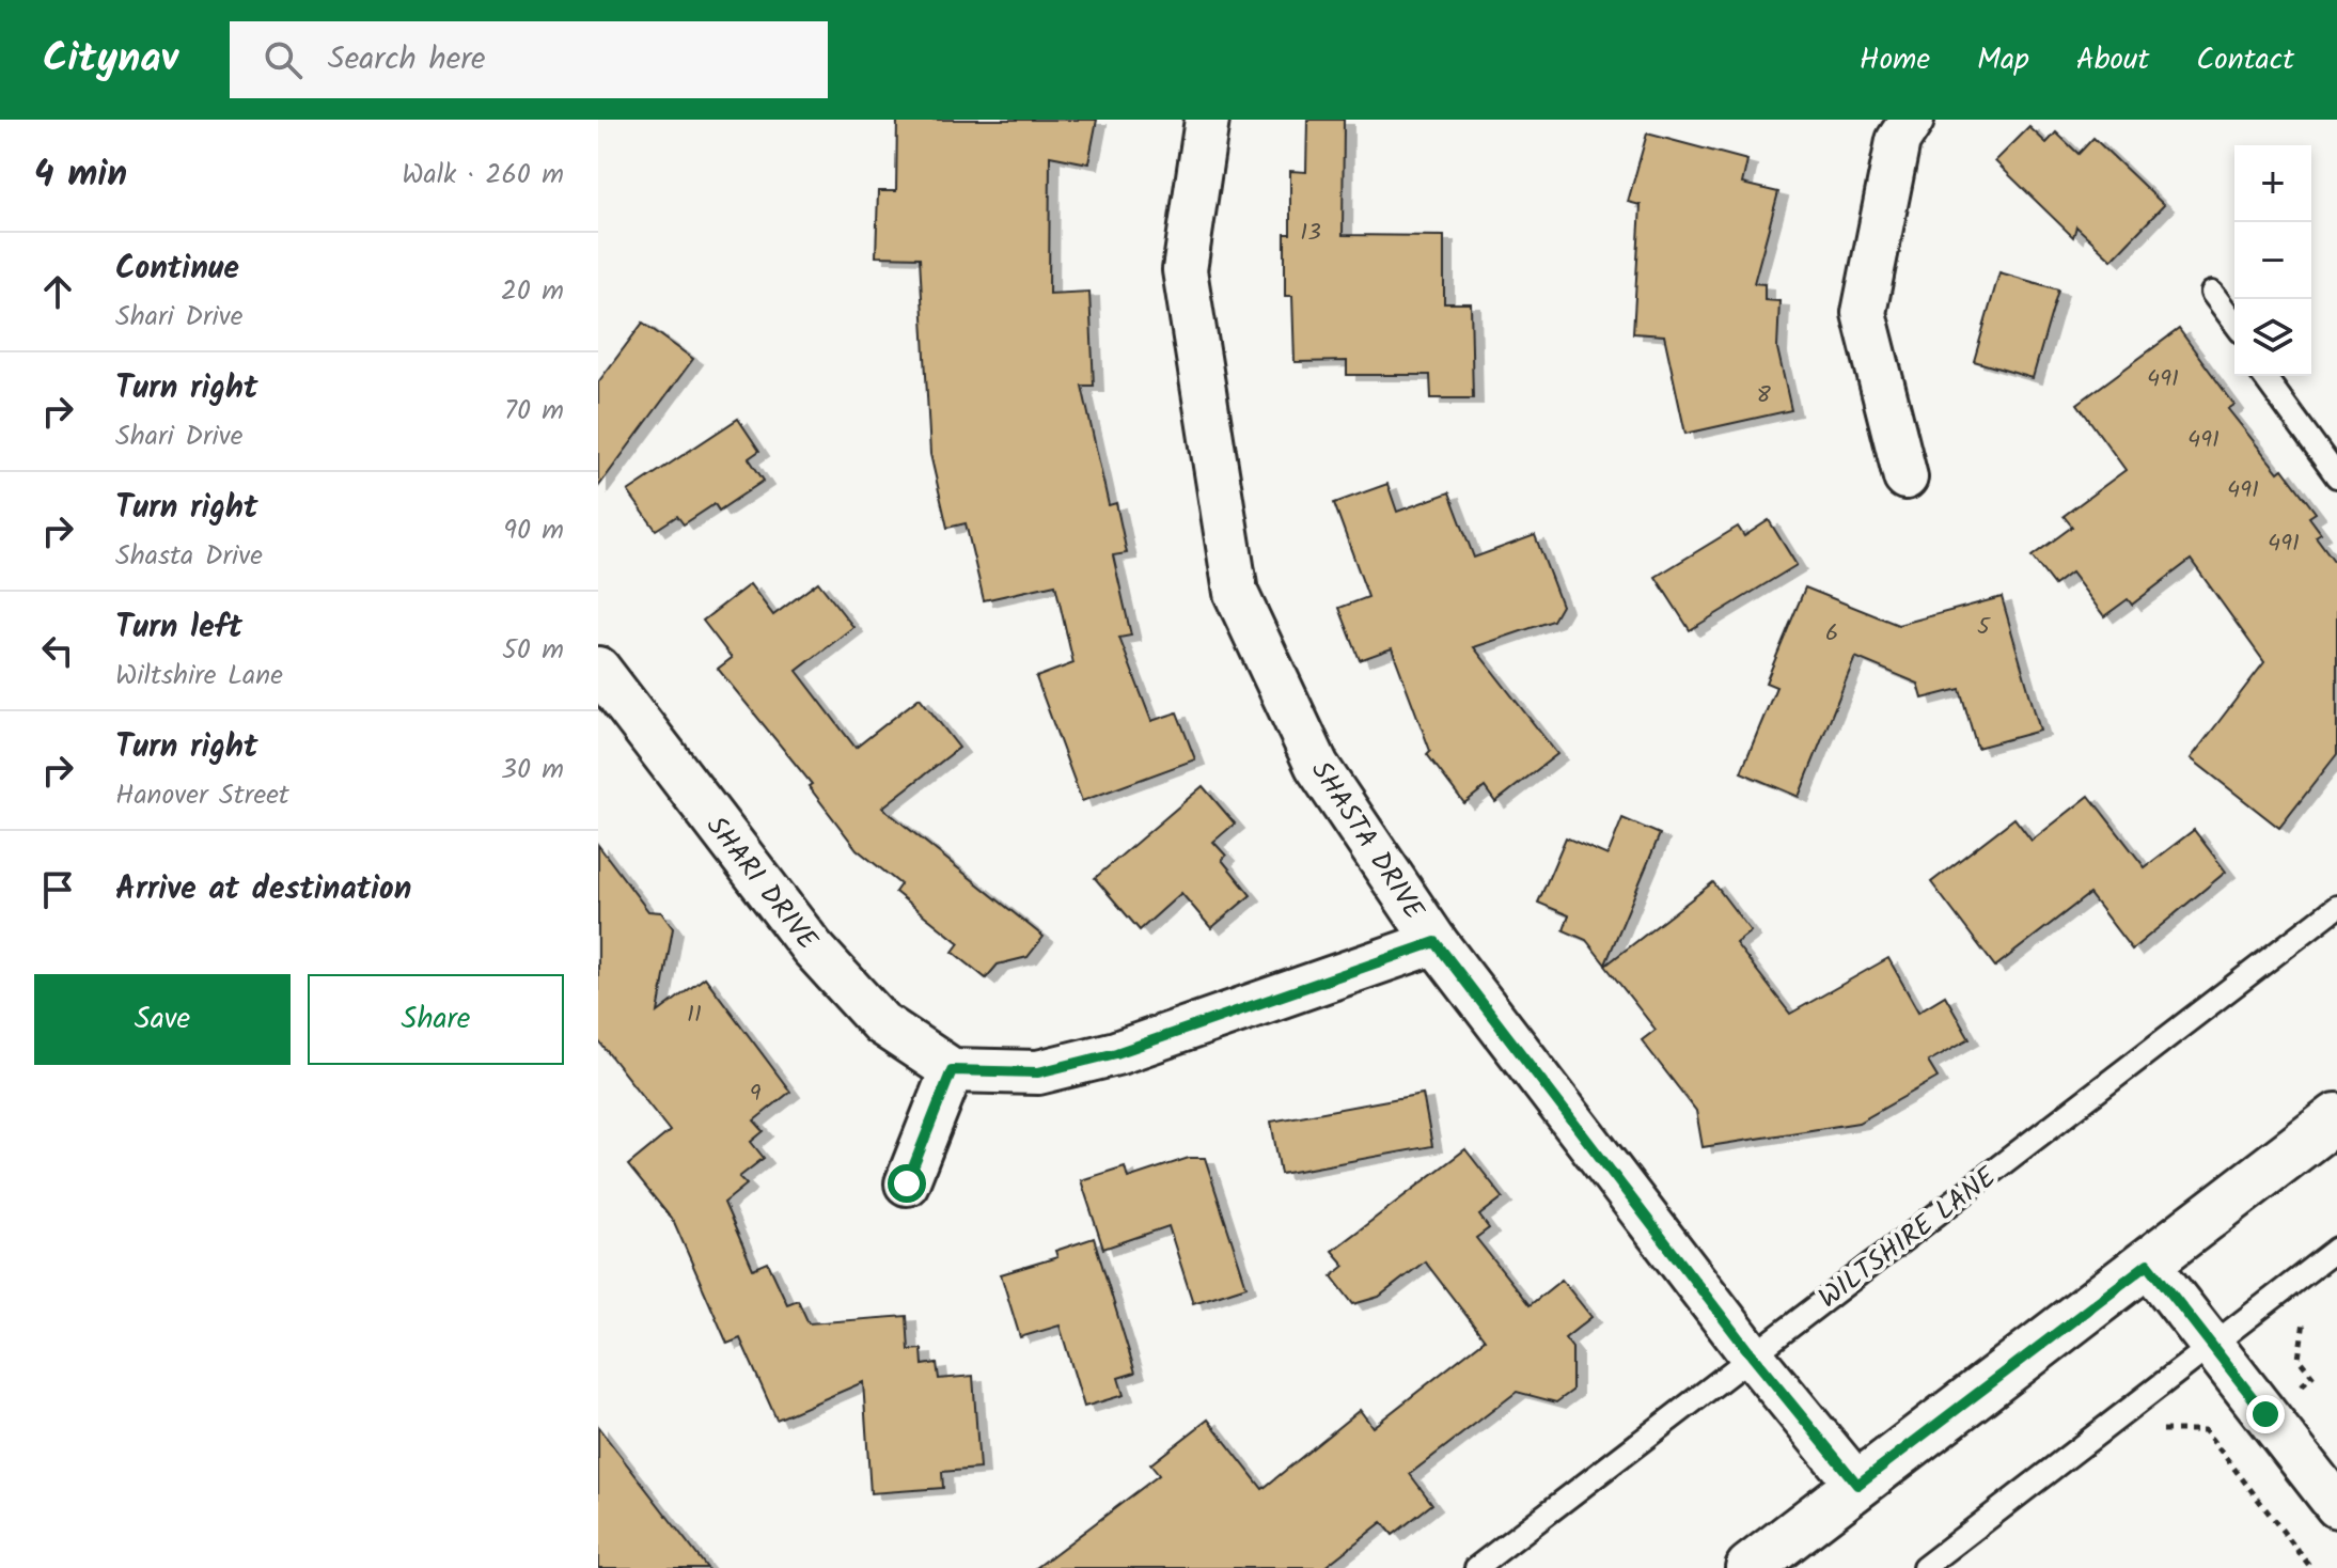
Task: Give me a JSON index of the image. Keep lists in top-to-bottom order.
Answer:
{
  "streets": {
    "street": ["SHASTA DRIVE", "SHARI DRIVE"],
    "lane": ["WILTSHIRE LANE"]
  },
  "crossings": [
    ["SHASTA DRIVE", "WILTSHIRE LANE"]
  ],
  "house_numbers": [
    "13",
    "491",
    "8",
    "491",
    "491",
    "491",
    "5",
    "6",
    "11",
    "9"
  ],
  "page": {
    "header": "Citynav",
    "search": "Search here",
    "nav": [
      "Home",
      "Map",
      "About",
      "Contact"
    ],
    "heading": ["4 min", "Walk · 260 m"],
    "map_buttons": ["+", "−"],
    "list": [
      ["Continue", "Shari Drive", "20 m"],
      ["Turn right", "Shari Drive", "70 m"],
      ["Turn right", "Shasta Drive", "90 m"],
      ["Turn left", "Wiltshire Lane", "50 m"],
      ["Turn right", "Hanover Street", "30 m"],
      "Arrive at destination"
    ],
    "buttons": ["Save", "Share"]
  }
}
